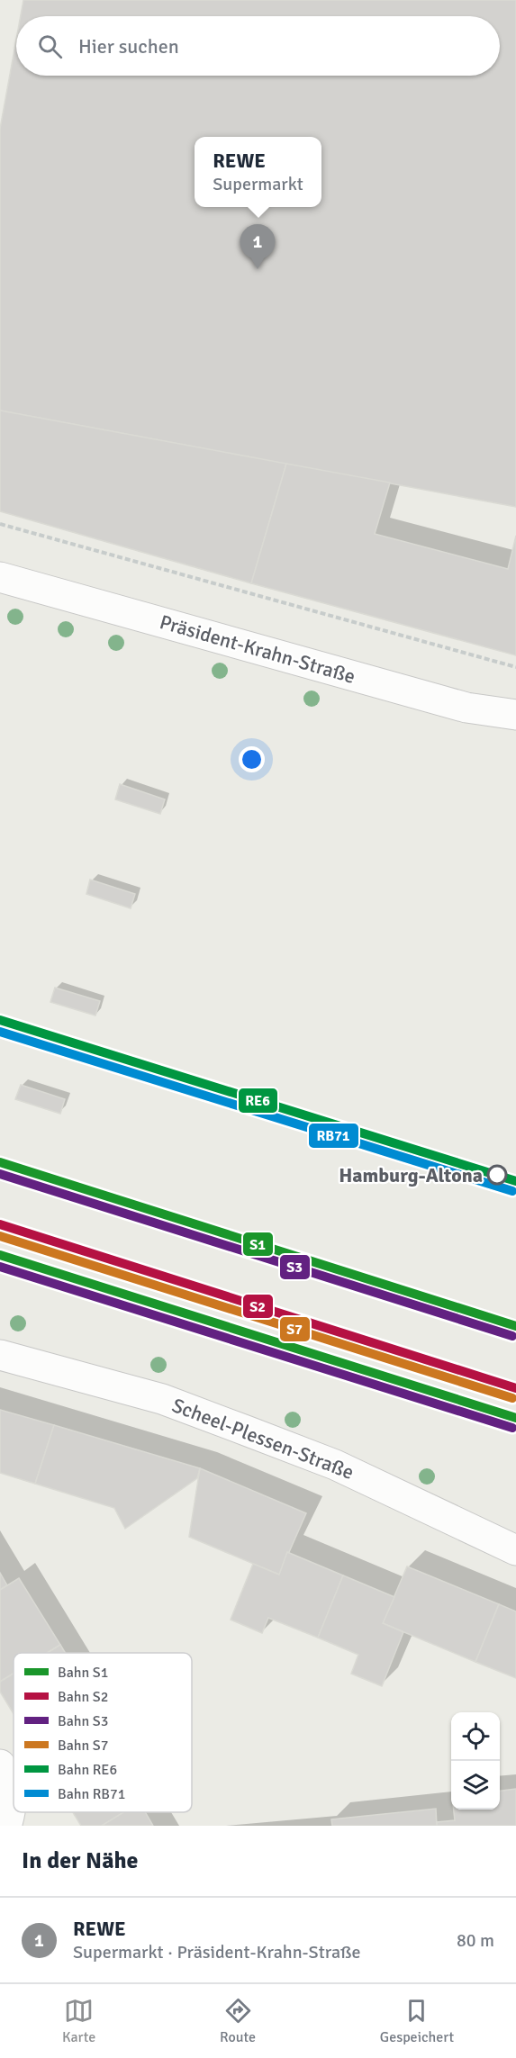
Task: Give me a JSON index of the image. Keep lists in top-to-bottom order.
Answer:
{
  "streets": {
    "street": ["Präsident-Krahn-Straße", "Scheel-Plessen-Straße"]
  },
  "places": ["Hamburg-Altona"],
  "lines": [
    "rail line RE6",
    "rail line RB71",
    "rail line S1",
    "rail line S3",
    "rail line S2",
    "rail line S7"
  ],
  "legend": [
    "Bahn S1",
    "Bahn S2",
    "Bahn S3",
    "Bahn S7",
    "Bahn RE6",
    "Bahn RB71"
  ],
  "page": {
    "search": "Hier suchen",
    "popup": ["REWE", "Supermarkt"],
    "pins": "1",
    "heading": "In der Nähe",
    "list": [
      {
        "mark": "1",
        "name": "REWE",
        "note": "Supermarkt · Präsident-Krahn-Straße",
        "value": "80 m"
      }
    ],
    "nav": ["Karte", "Route", "Gespeichert"]
  }
}
